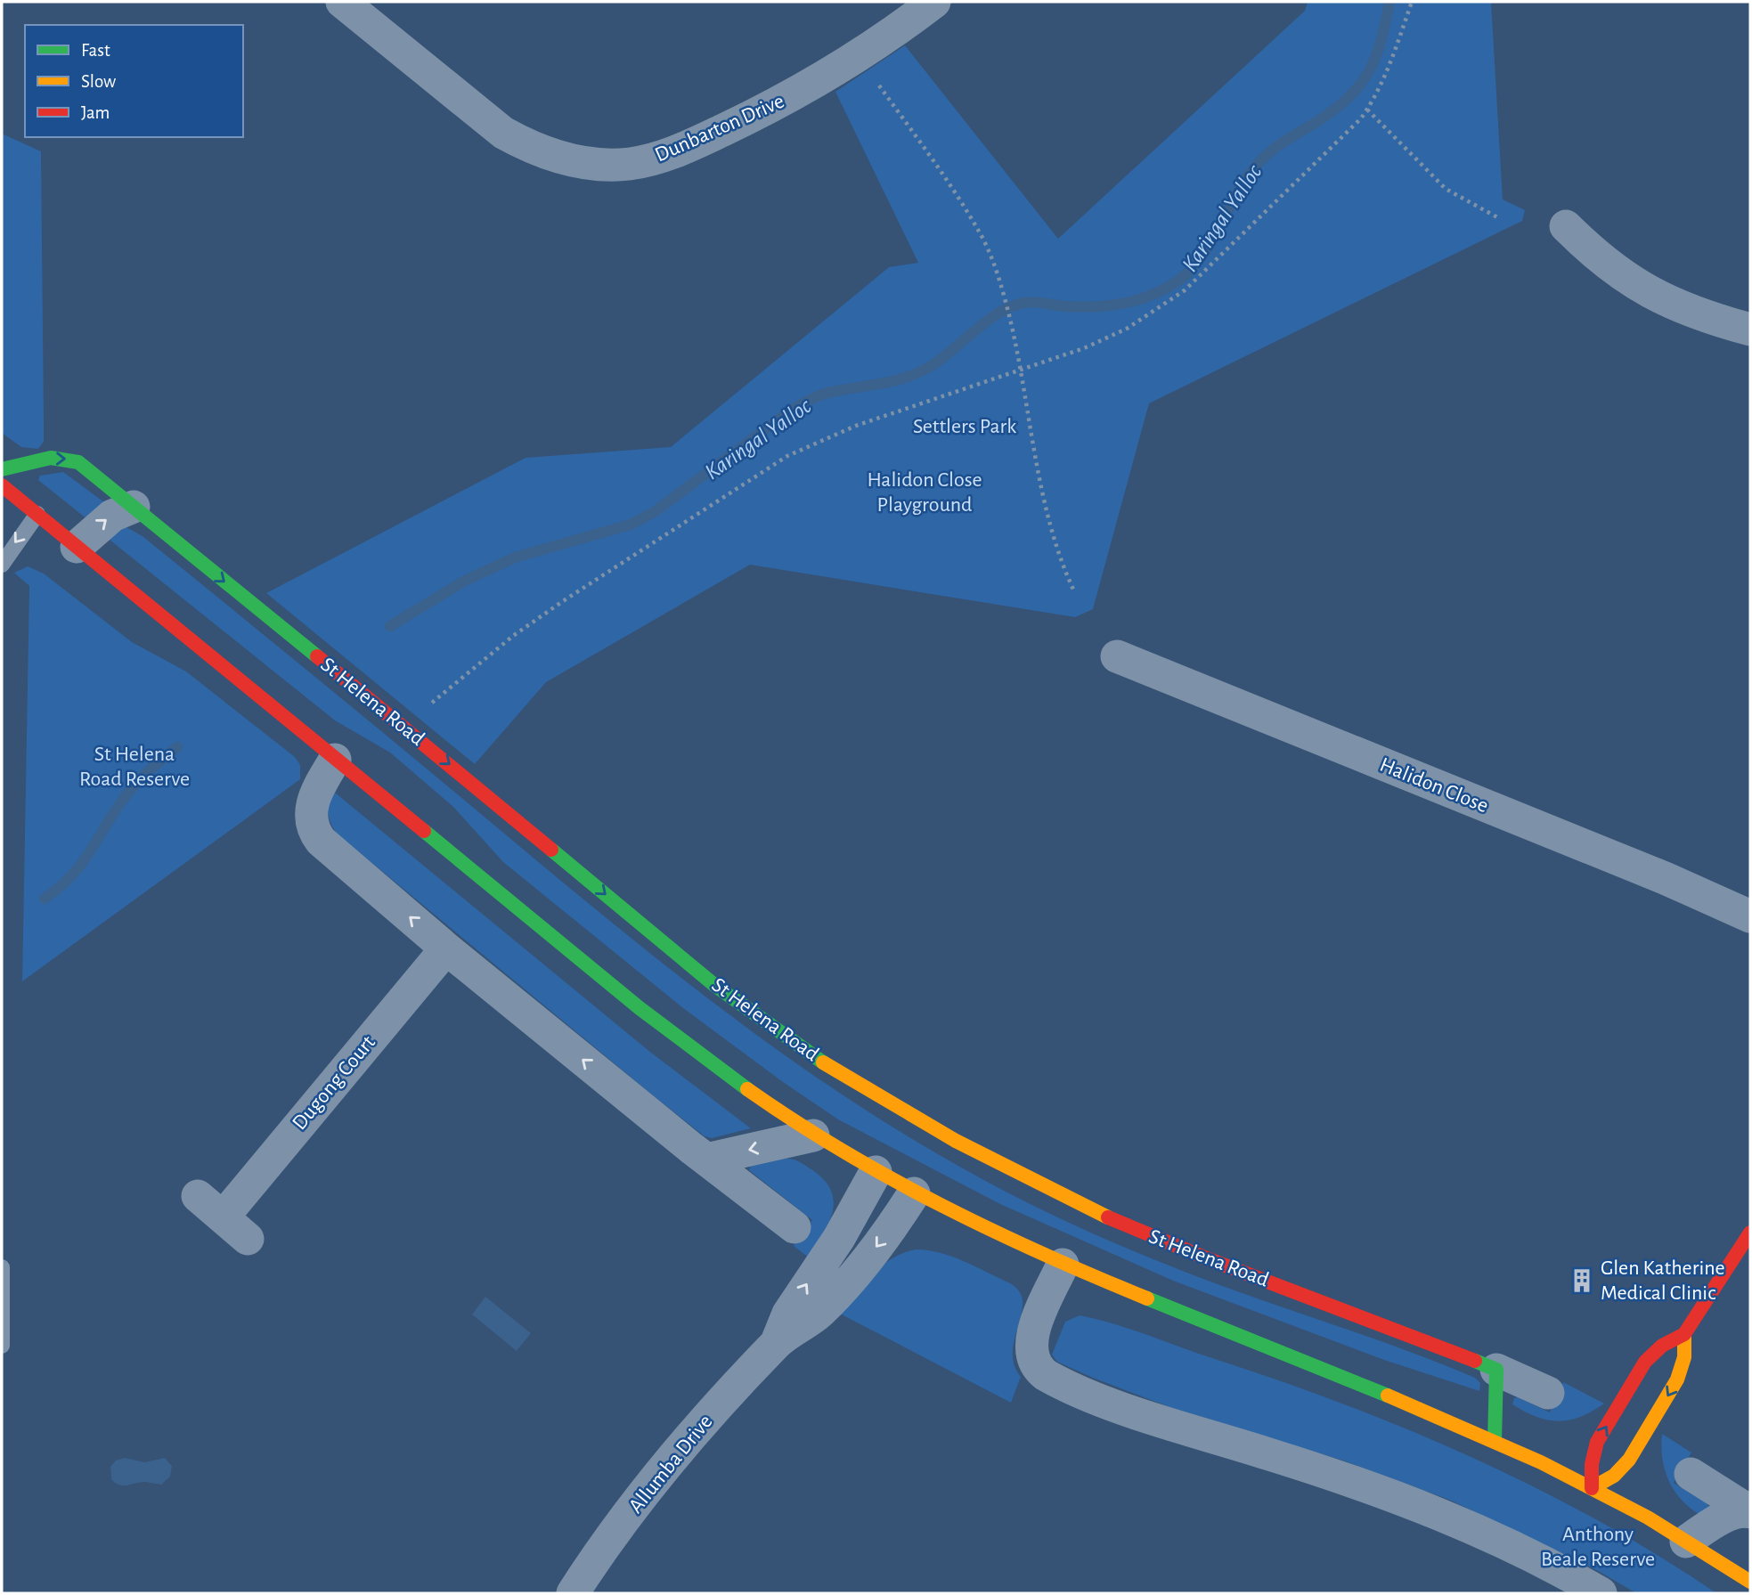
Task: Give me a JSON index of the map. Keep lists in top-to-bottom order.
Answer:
{
  "streets": {
    "street": [
      "Dunbarton Drive",
      "St Helena Road",
      "Halidon Close",
      "Dugong Court",
      "Allumba Drive"
    ]
  },
  "water": ["Karingal Yalloc"],
  "parks": [
    "Settlers Park",
    "Halidon Close Playground",
    "St Helena Road Reserve",
    "Anthony Beale Reserve"
  ],
  "places": {
    "building": ["Glen Katherine Medical Clinic"]
  },
  "legend": ["Fast", "Slow", "Jam"]
}
